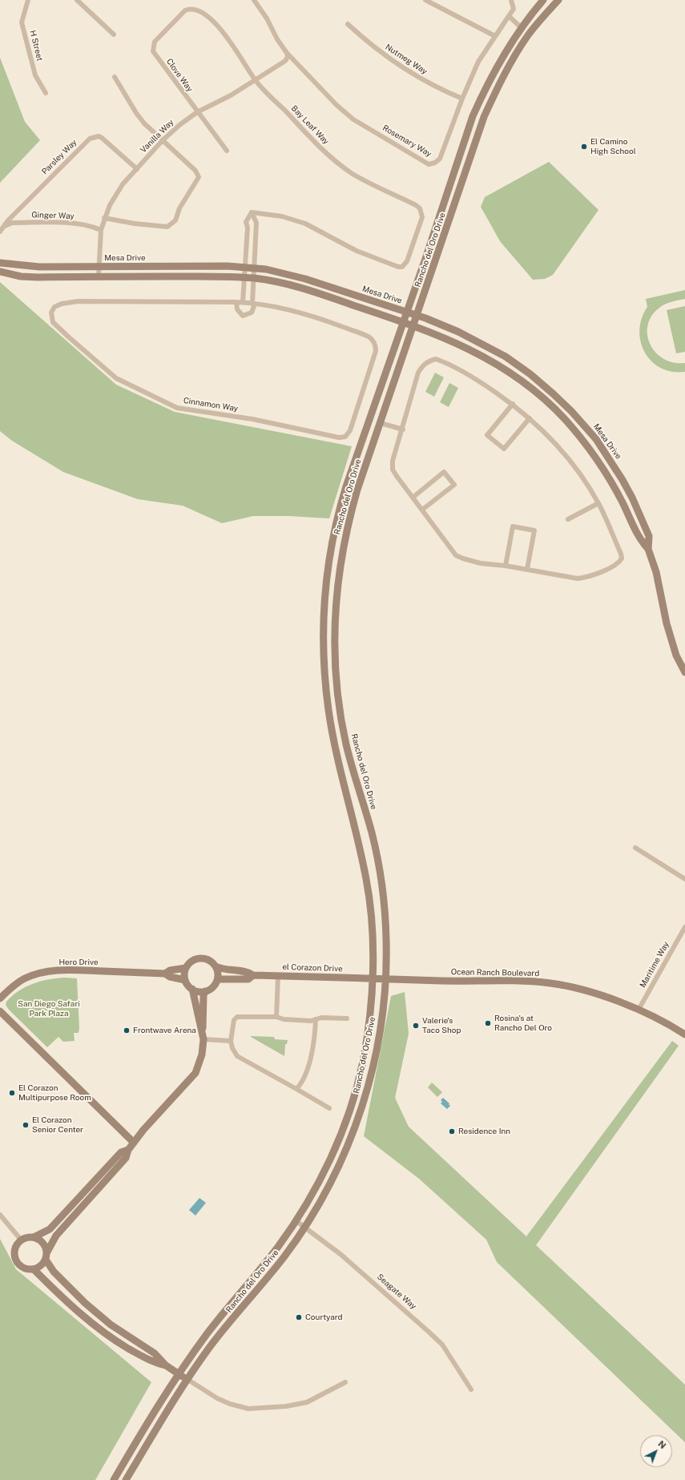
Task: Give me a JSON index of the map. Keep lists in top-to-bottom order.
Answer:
{
  "streets": {
    "main road": [
      "Rancho del Oro Drive",
      "Mesa Drive",
      "Hero Drive",
      "el Corazon Drive",
      "Ocean Ranch Boulevard"
    ],
    "street": [
      "H Street",
      "Nutmeg Way",
      "Clove Way",
      "Bay Leaf Way",
      "Vanilla Way",
      "Rosemary Way",
      "Parsley Way",
      "Ginger Way",
      "Cinnamon Way",
      "Maritime Way",
      "Seagate Way"
    ]
  },
  "crossings": [
    ["Nutmeg Way", "Rosemary Way"],
    ["Clove Way", "Bay Leaf Way"],
    ["Clove Way", "Vanilla Way"],
    ["Bay Leaf Way", "Vanilla Way"],
    ["Vanilla Way", "Rosemary Way"],
    ["Vanilla Way", "Parsley Way"],
    ["Vanilla Way", "Ginger Way"],
    ["Vanilla Way", "Mesa Drive"],
    ["Parsley Way", "Ginger Way"],
    ["Rancho del Oro Drive", "Mesa Drive"],
    ["Rancho del Oro Drive", "el Corazon Drive"],
    ["Rancho del Oro Drive", "Ocean Ranch Boulevard"],
    ["Rancho del Oro Drive", "Seagate Way"],
    ["Hero Drive", "el Corazon Drive"],
    ["Maritime Way", "Ocean Ranch Boulevard"],
    ["el Corazon Drive", "Ocean Ranch Boulevard"]
  ],
  "parks": ["San Diego Safari Park Plaza"],
  "places": [
    "El Camino High School",
    "Rosina's at Rancho Del Oro",
    "Valerie's Taco Shop",
    "Frontwave Arena",
    "El Corazon Multipurpose Room",
    "El Corazon Senior Center",
    "Residence Inn",
    "Courtyard"
  ],
  "north": "top right"
}
